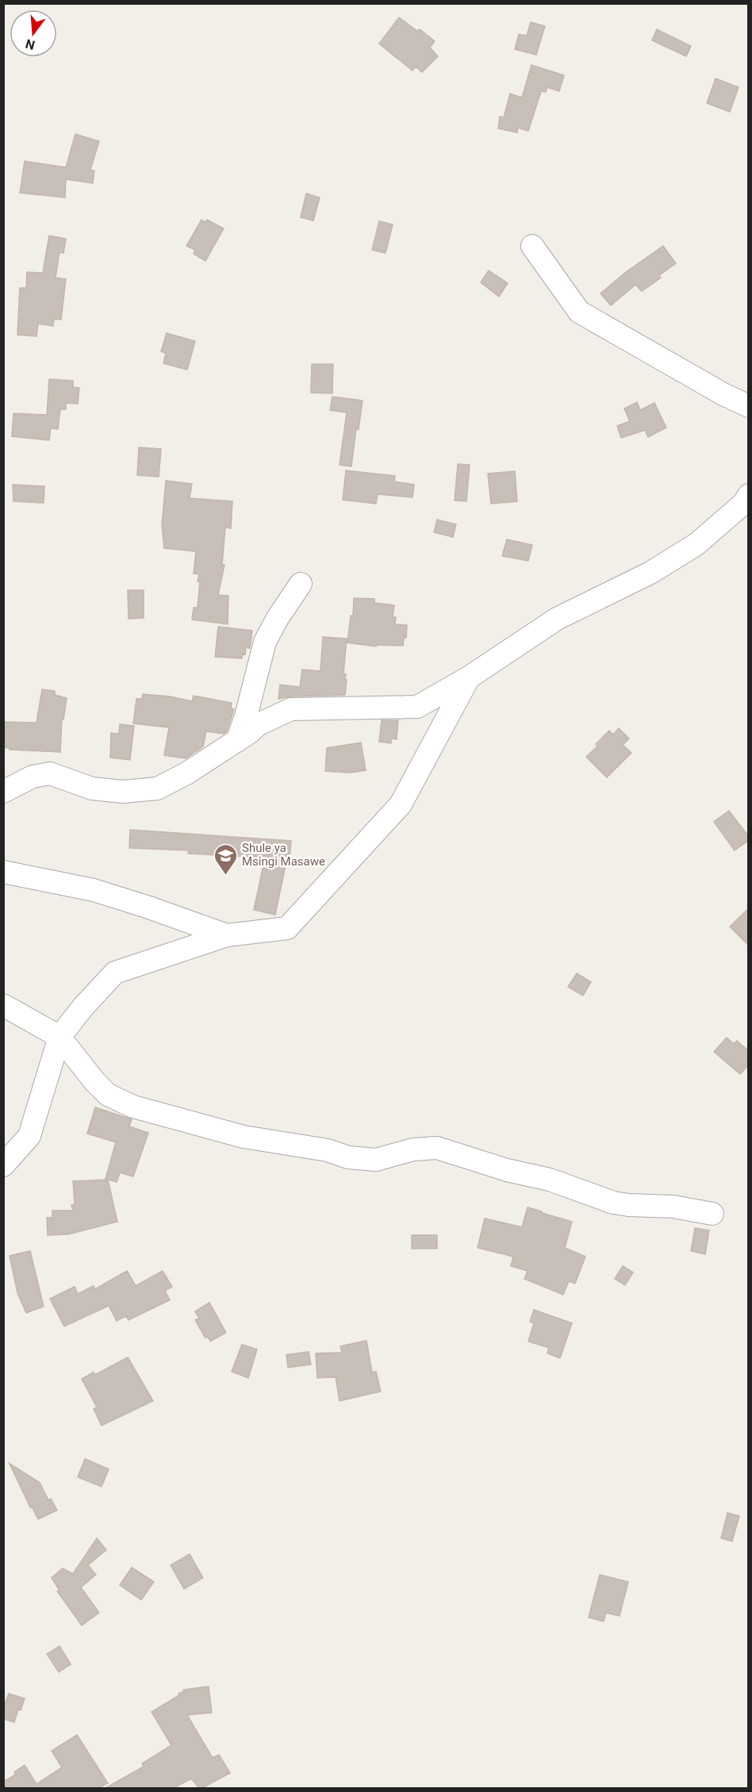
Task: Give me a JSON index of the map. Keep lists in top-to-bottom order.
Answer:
{
  "places": {
    "school or university": ["Shule ya Msingi Masawe"]
  },
  "north": "bottom"
}
